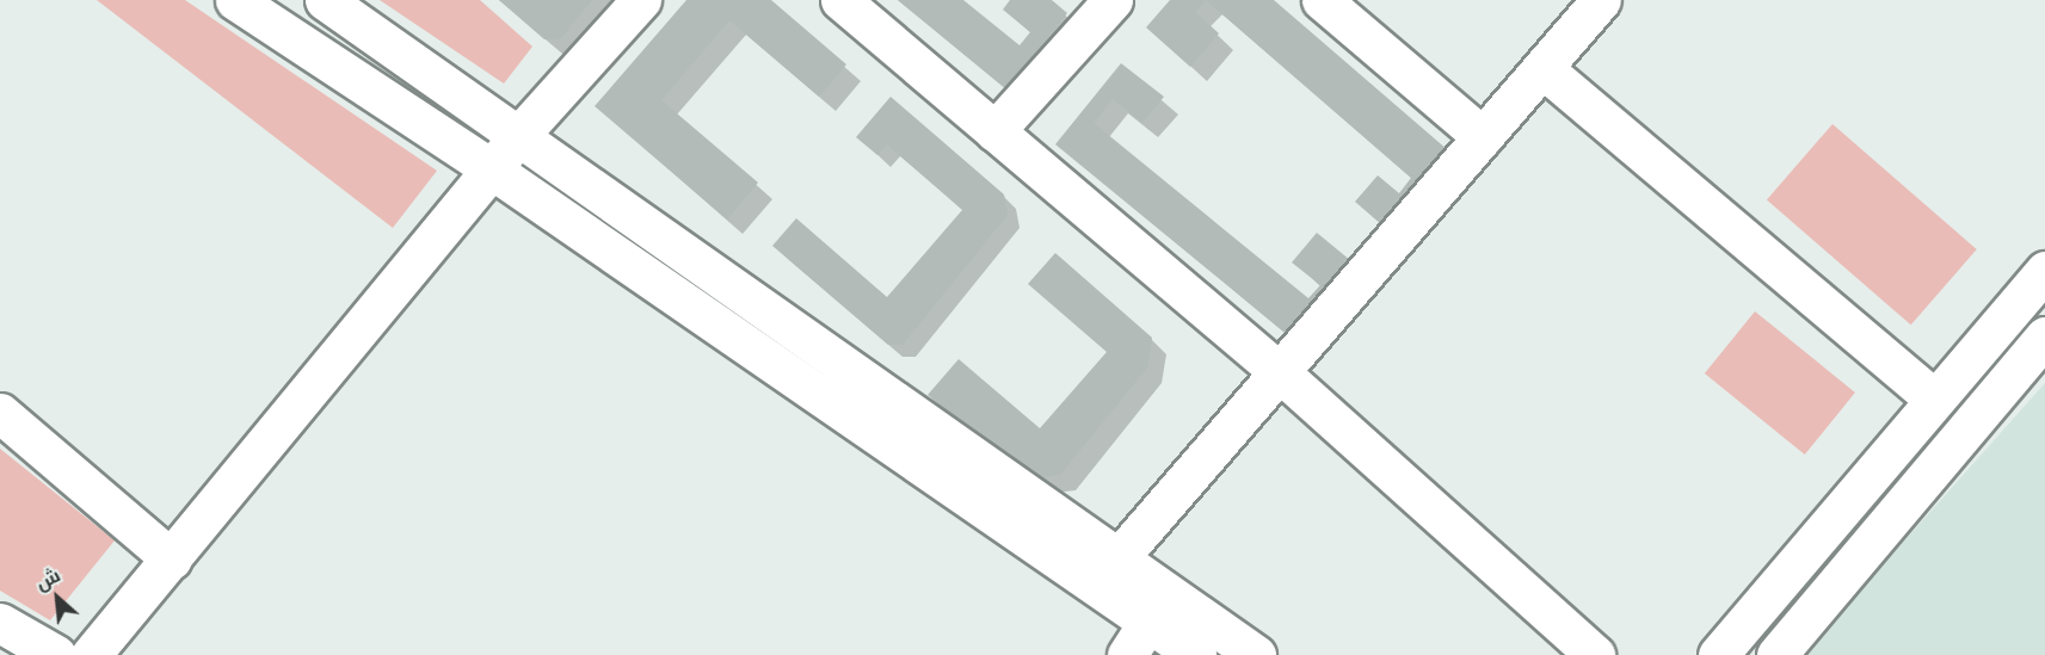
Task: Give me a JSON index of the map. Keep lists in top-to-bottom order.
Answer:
{
  "north": "top left"
}
